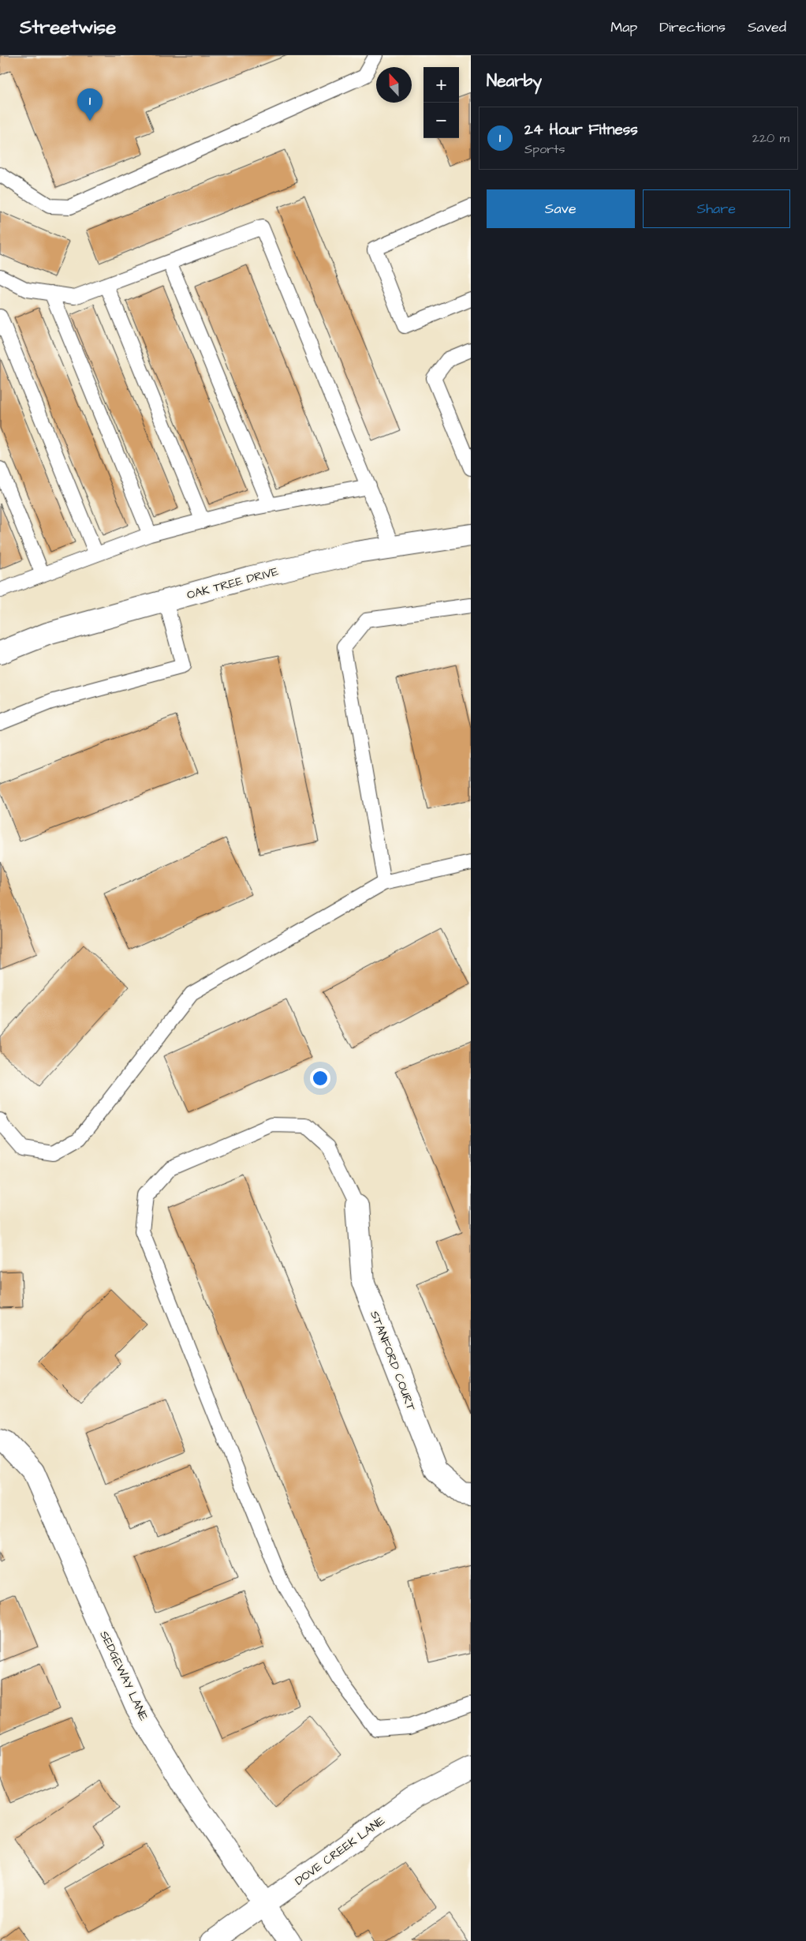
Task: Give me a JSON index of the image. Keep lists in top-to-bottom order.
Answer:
{
  "streets": {
    "street": [
      "OAK TREE DRIVE",
      "STANFORD COURT",
      "SEDGEWAY LANE",
      "DOVE CREEK LANE"
    ]
  },
  "crossings": [
    ["SEDGEWAY LANE", "DOVE CREEK LANE"]
  ],
  "north": "top",
  "page": {
    "header": "Streetwise",
    "nav": ["Map", "Directions", "Saved"],
    "heading": "Nearby",
    "map_buttons": ["+", "−"],
    "pins": "1",
    "list": [
      {
        "mark": "1",
        "name": "24 Hour Fitness",
        "note": "Sports",
        "value": "220 m"
      }
    ],
    "buttons": ["Save", "Share"]
  }
}
